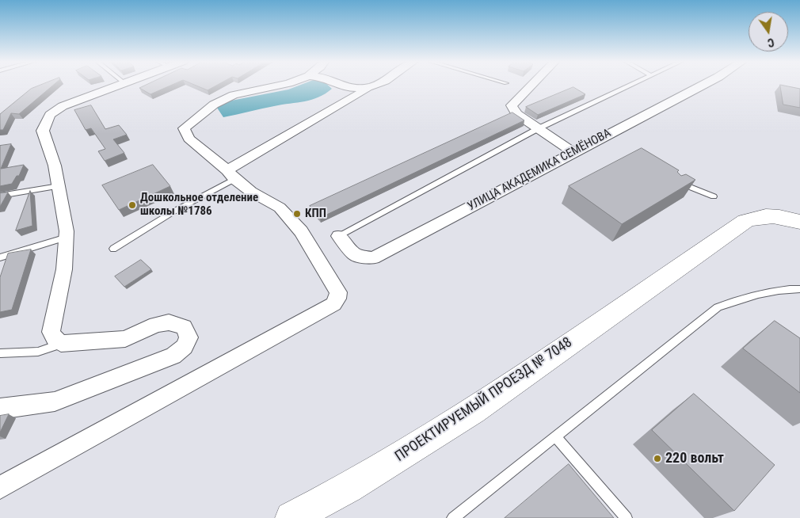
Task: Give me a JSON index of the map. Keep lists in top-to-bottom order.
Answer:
{
  "streets": {
    "main road": ["ПРОЕКТИРУЕМЫЙ ПРОЕЗД № 7048"],
    "street": ["УЛИЦА АКАДЕМИКА СЕМЁНОВА"]
  },
  "places": ["Дошкольное отделение школы №1786", "КПП", "220 вольт"],
  "north": "bottom"
}
